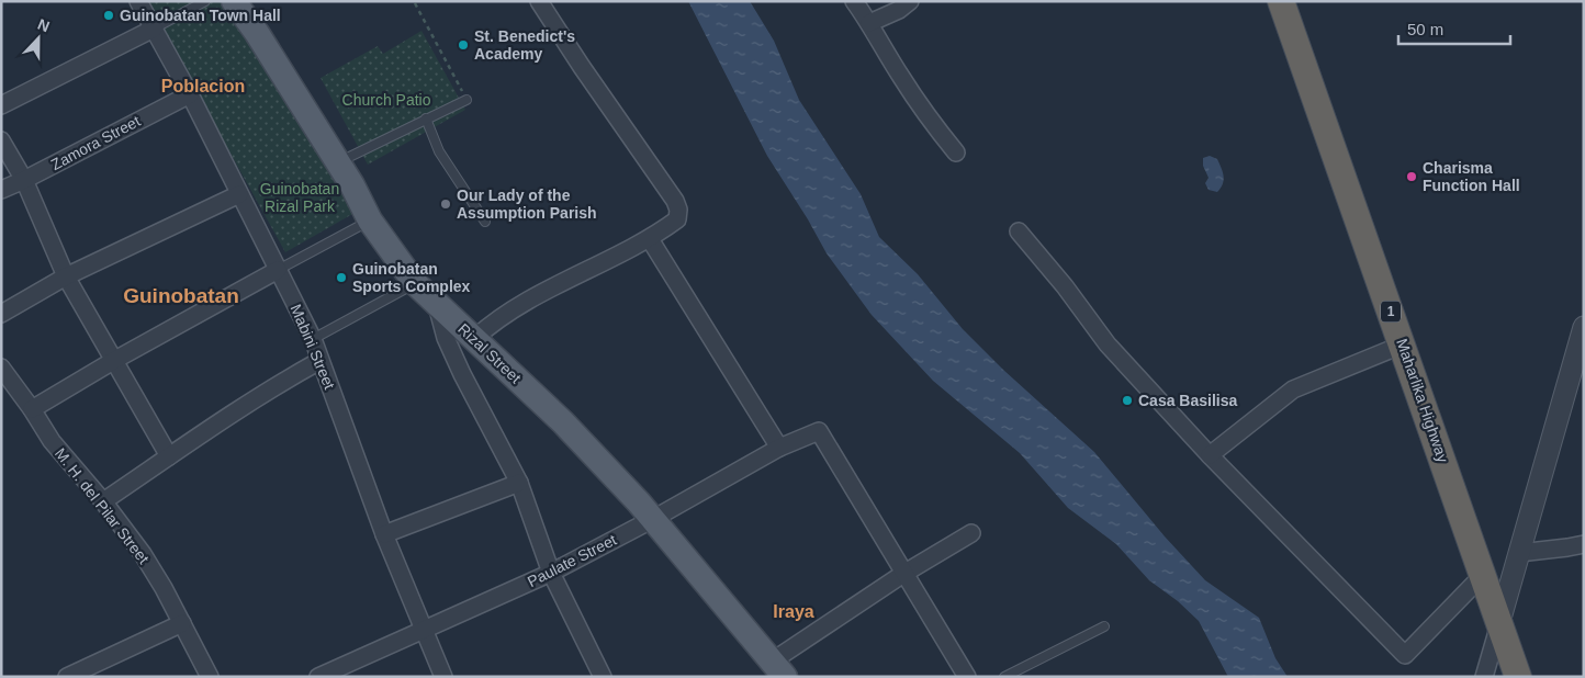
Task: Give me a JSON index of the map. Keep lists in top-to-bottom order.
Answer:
{
  "streets": {
    "highway": ["1", "Maharlika Highway"],
    "main road": ["Rizal Street"],
    "street": [
      "Zamora Street",
      "Mabini Street",
      "M. H. del Pilar Street",
      "Paulate Street"
    ]
  },
  "crossings": [
    ["Zamora Street", "Mabini Street"],
    ["Mabini Street", "Paulate Street"],
    ["Rizal Street", "Paulate Street"]
  ],
  "districts": ["Poblacion", "Guinobatan", "Iraya"],
  "parks": ["Church Patio", "Guinobatan Rizal Park"],
  "places": [
    "Guinobatan Town Hall",
    "St. Benedict's Academy",
    "Charisma Function Hall",
    "Our Lady of the Assumption Parish",
    "Guinobatan Sports Complex",
    "Casa Basilisa"
  ],
  "scale_bar": "50 m",
  "north": "top"
}
